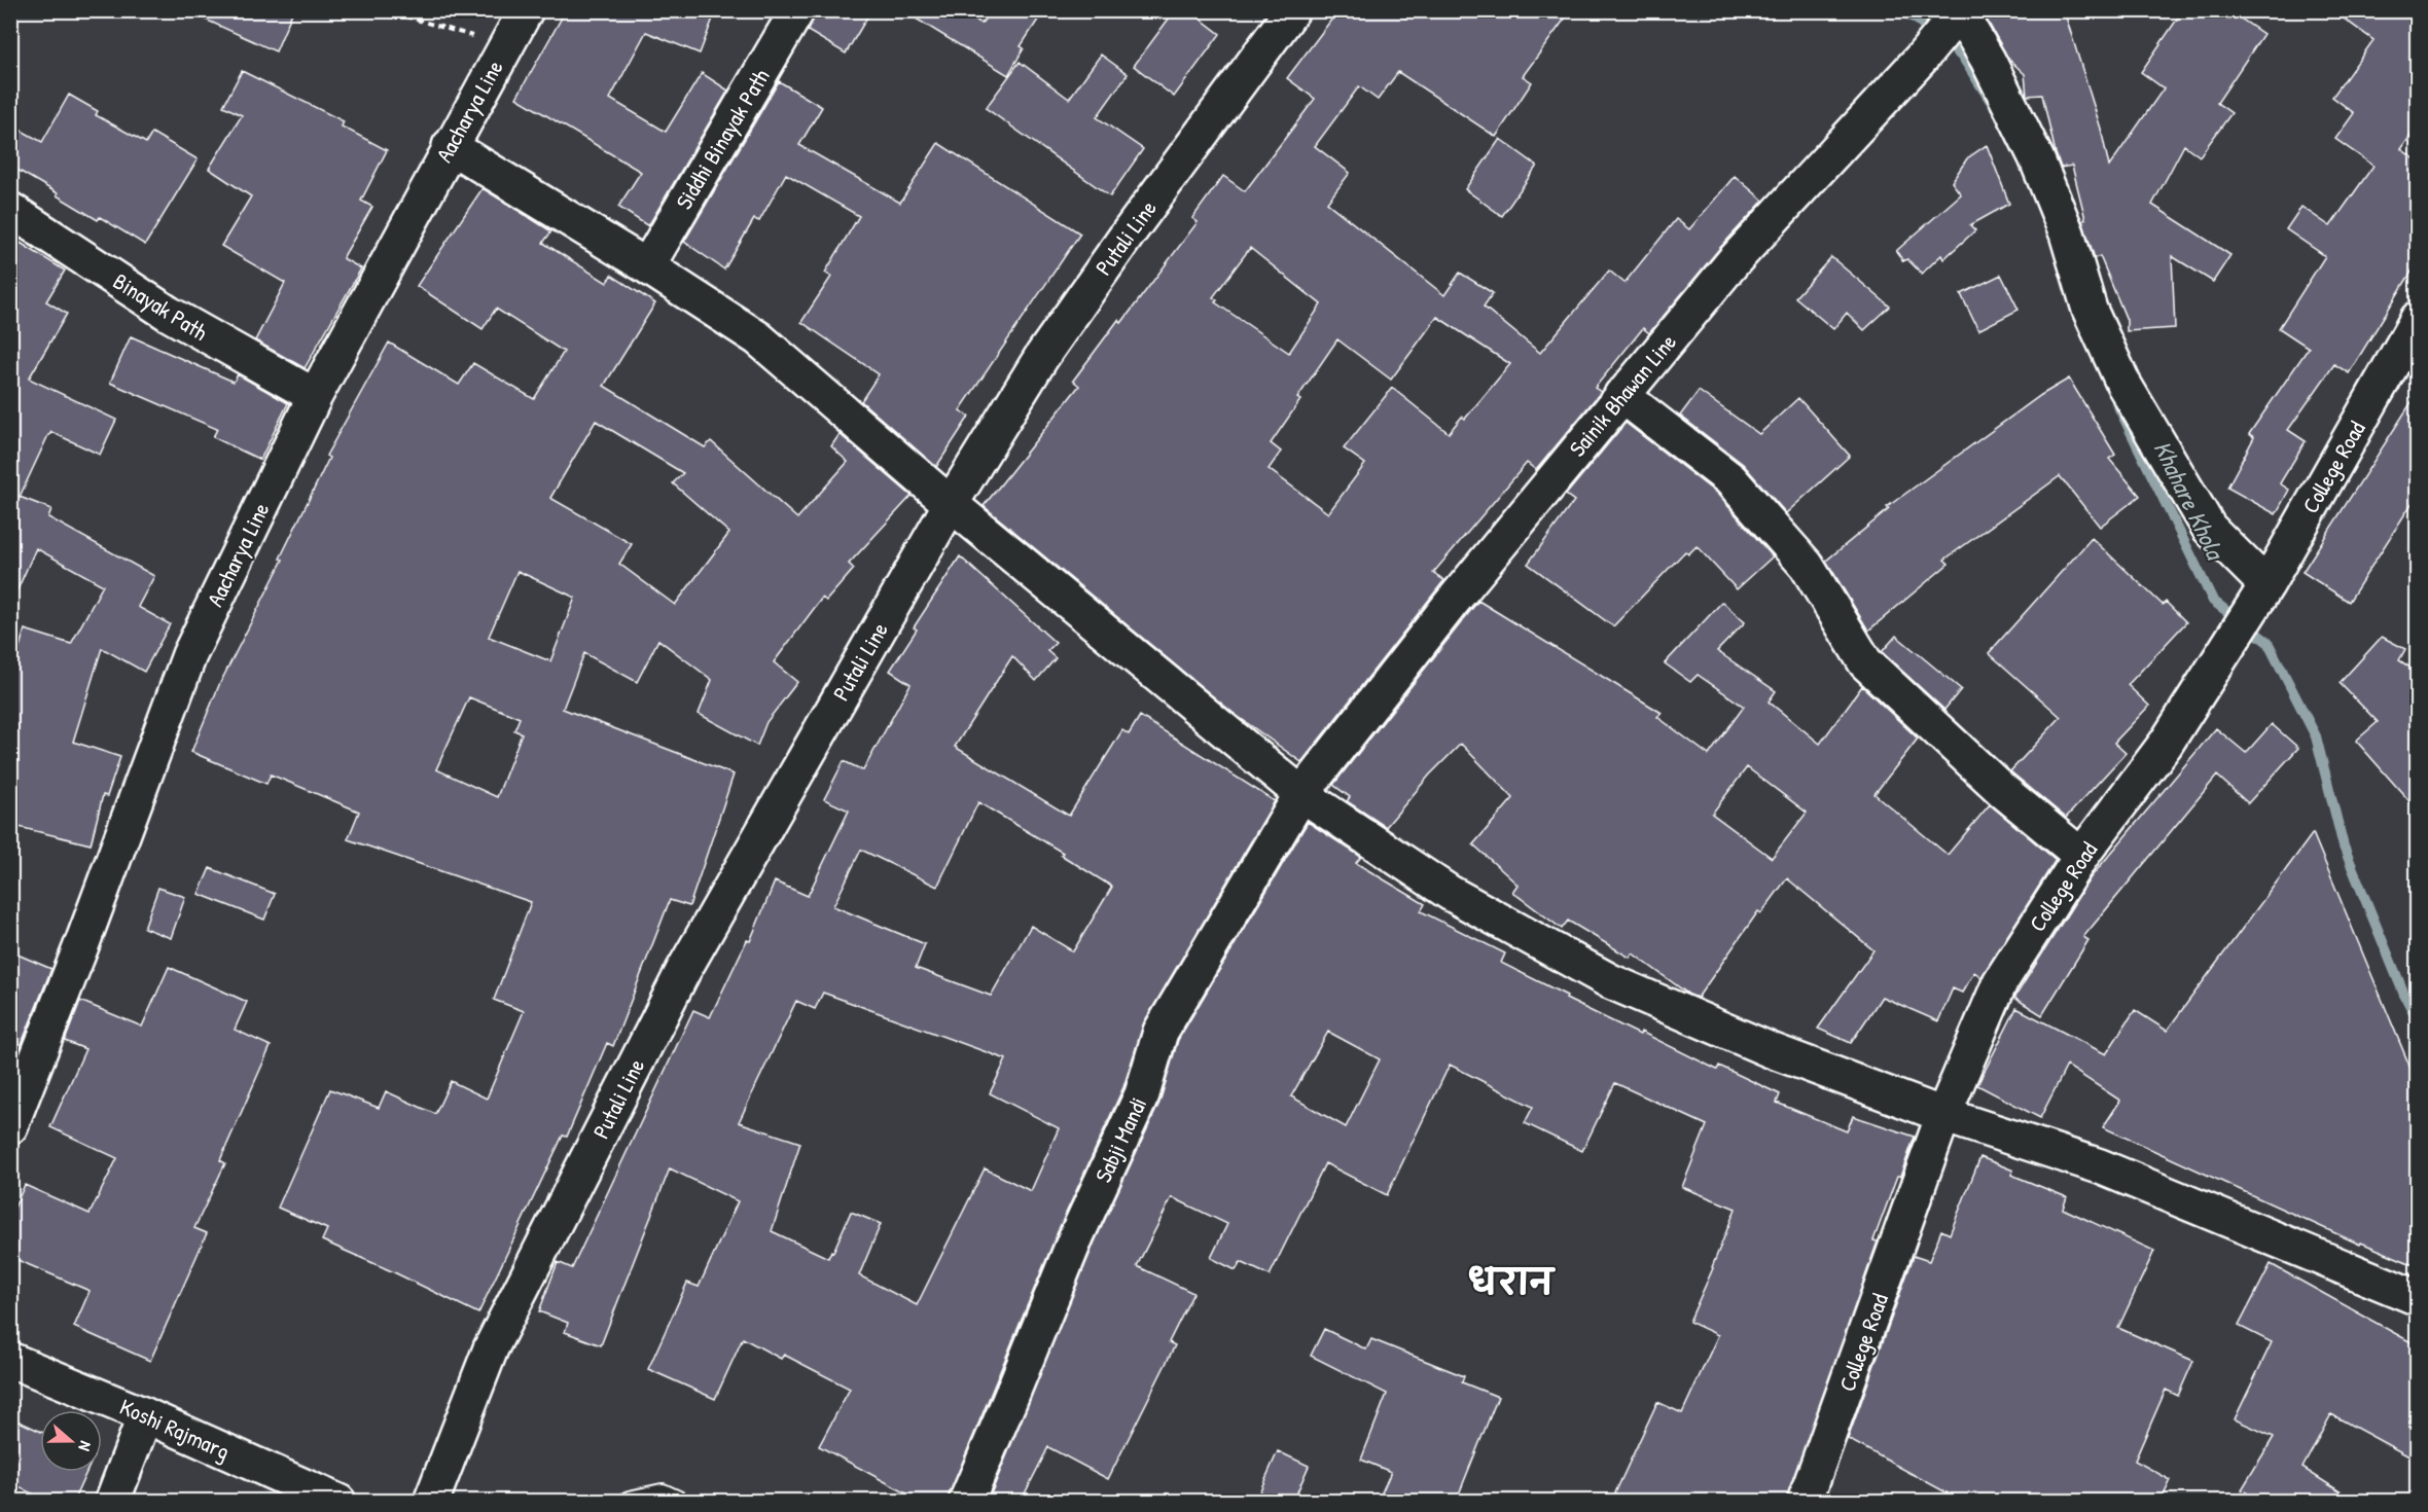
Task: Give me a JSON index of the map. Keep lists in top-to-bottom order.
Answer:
{
  "streets": {
    "street": [
      "Aacharya Line",
      "Siddhi Binayak Path",
      "Putali Line",
      "Binayak Path",
      "Sainik Bhawan Line",
      "College Road",
      "Sabji Mandi",
      "Koshi Rajmarg"
    ]
  },
  "crossings": [
    ["Aacharya Line", "Binayak Path"],
    ["Sainik Bhawan Line", "Sabji Mandi"]
  ],
  "districts": ["धरान"],
  "water": ["Khahare Khola"],
  "north": "right"
}
